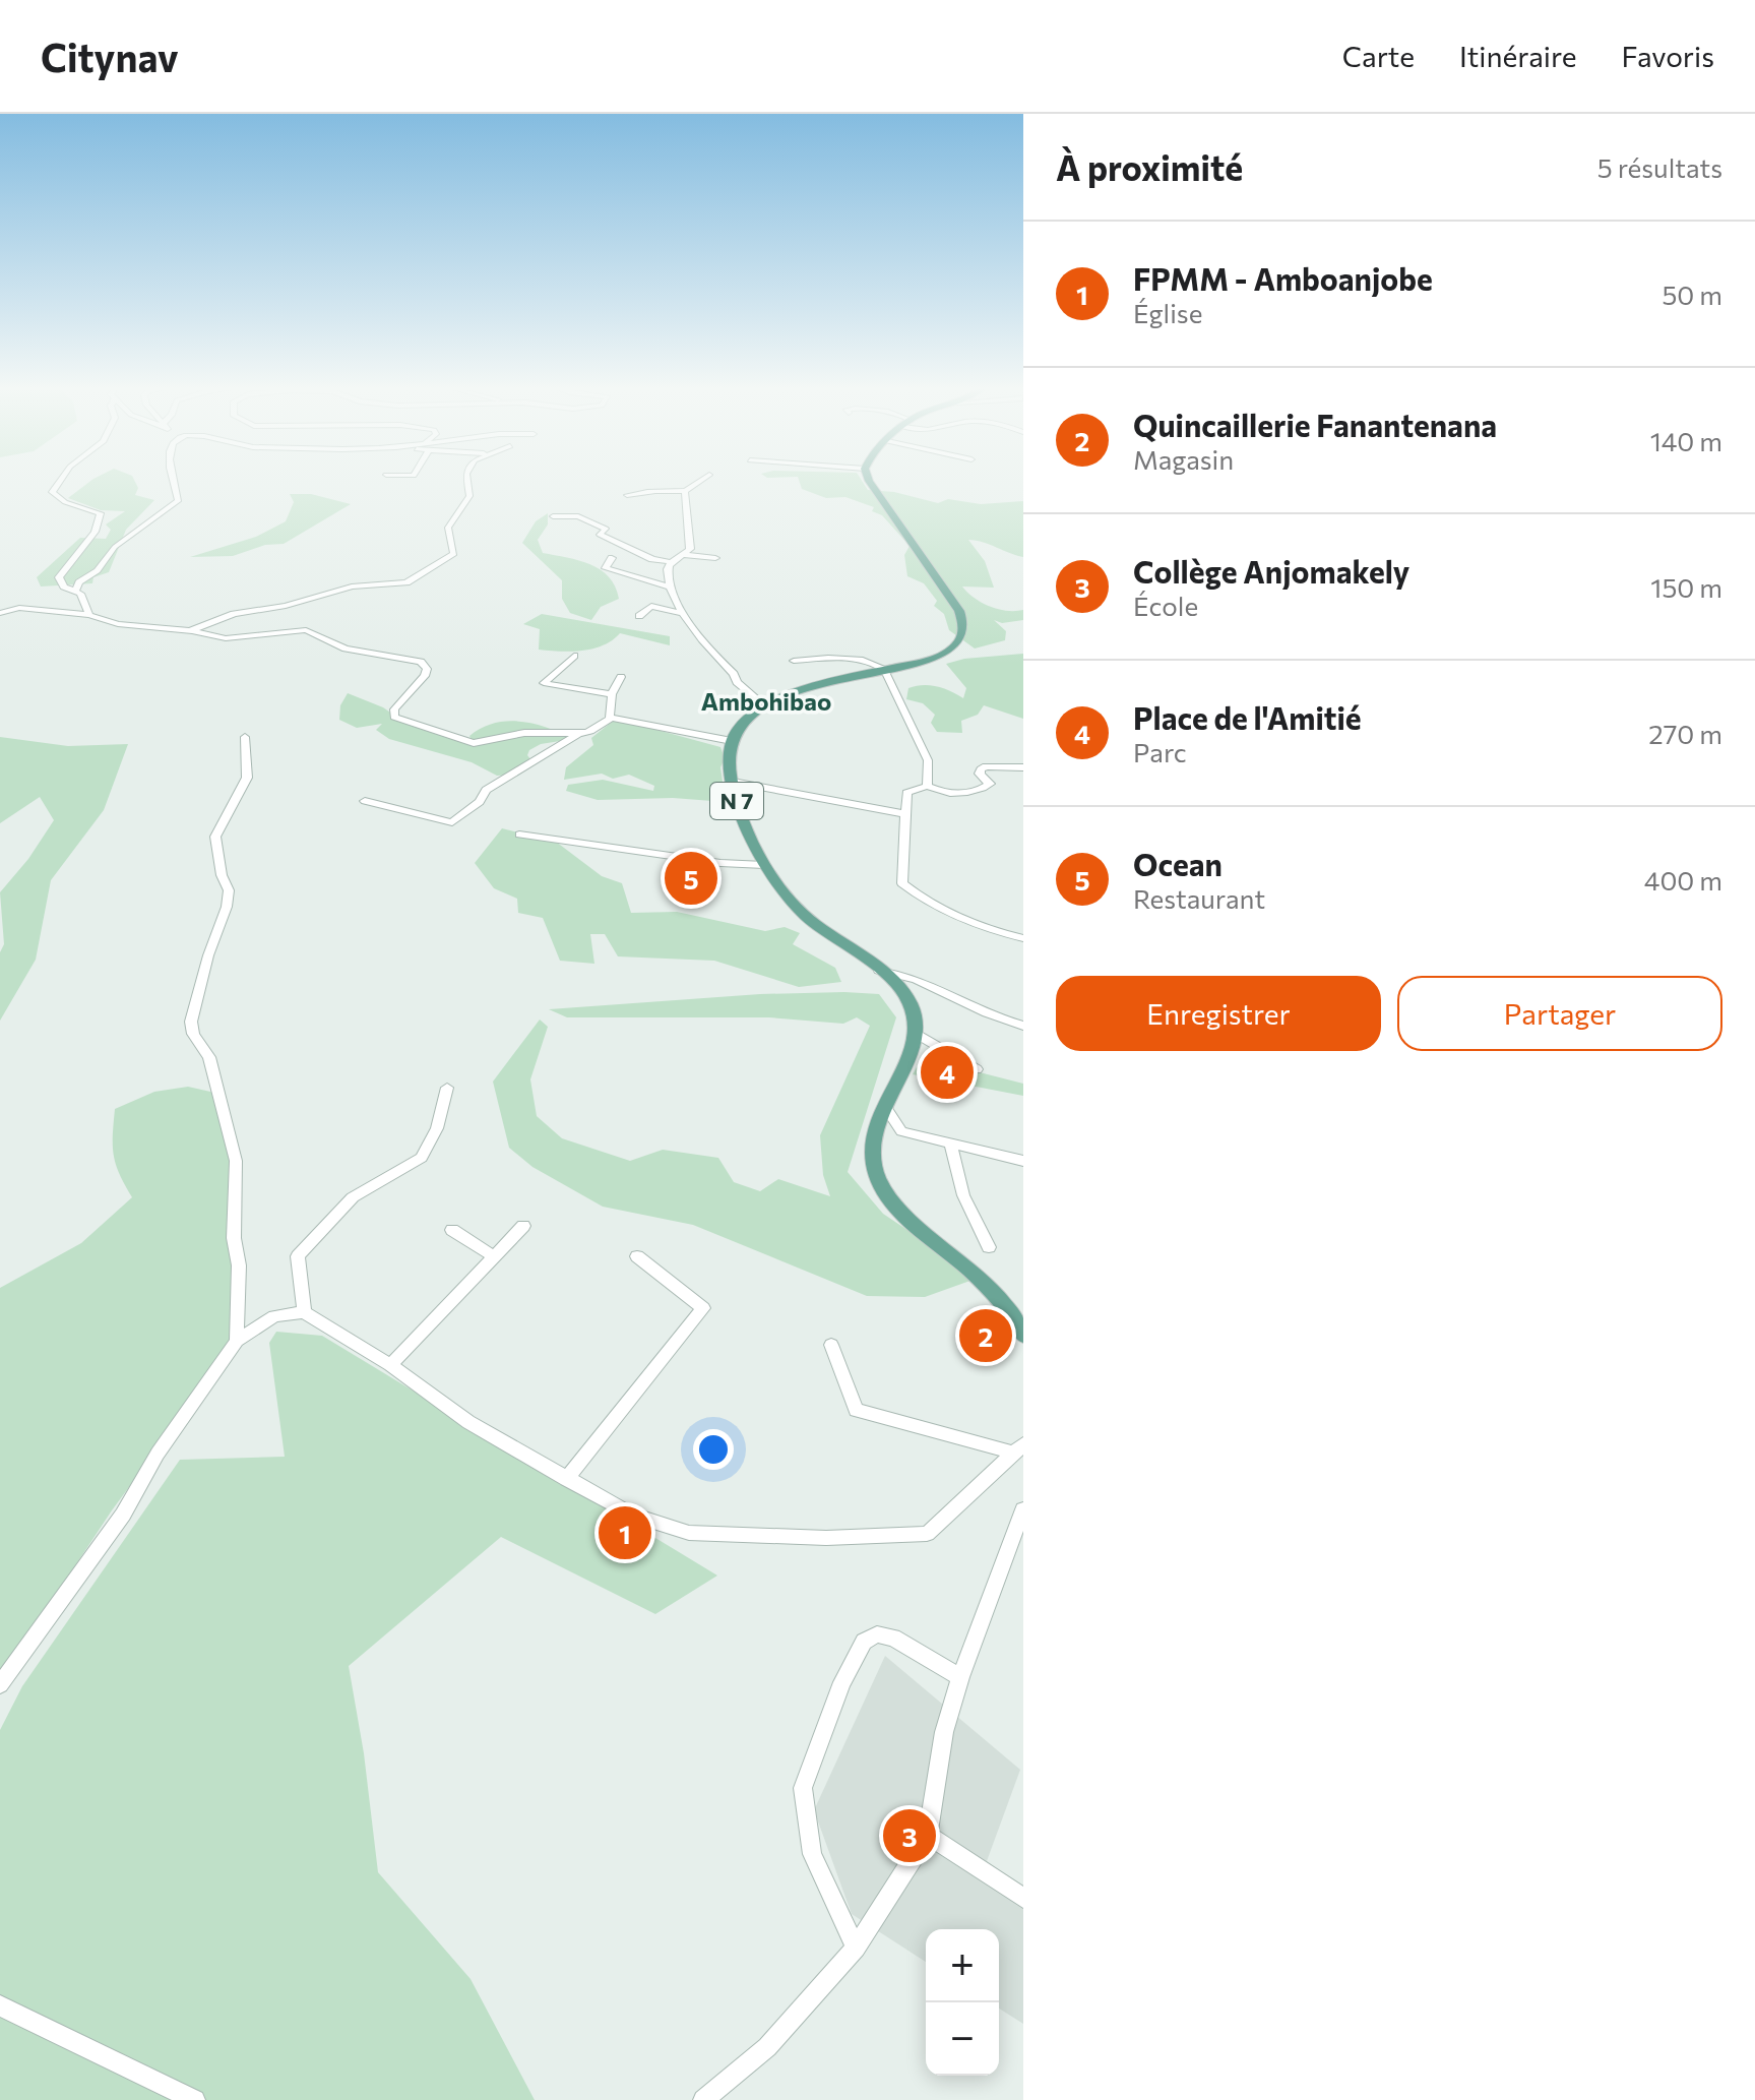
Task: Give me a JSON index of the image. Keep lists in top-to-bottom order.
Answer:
{
  "streets": {
    "main road": ["N 7"]
  },
  "districts": ["Ambohibao"],
  "page": {
    "header": "Citynav",
    "nav": ["Carte", "Itinéraire", "Favoris"],
    "heading": ["À proximité", "5 résultats"],
    "list": [
      {
        "mark": "1",
        "name": "FPMM - Amboanjobe",
        "note": "Église",
        "value": "50 m"
      },
      {
        "mark": "2",
        "name": "Quincaillerie Fanantenana",
        "note": "Magasin",
        "value": "140 m"
      },
      {
        "mark": "3",
        "name": "Collège Anjomakely",
        "note": "École",
        "value": "150 m"
      },
      {
        "mark": "4",
        "name": "Place de l'Amitié",
        "note": "Parc",
        "value": "270 m"
      },
      {
        "mark": "5",
        "name": "Ocean",
        "note": "Restaurant",
        "value": "400 m"
      }
    ],
    "pins": [
      "5",
      "4",
      "2",
      "1",
      "3"
    ],
    "buttons": ["Enregistrer", "Partager"],
    "map_buttons": ["+", "−"]
  }
}
